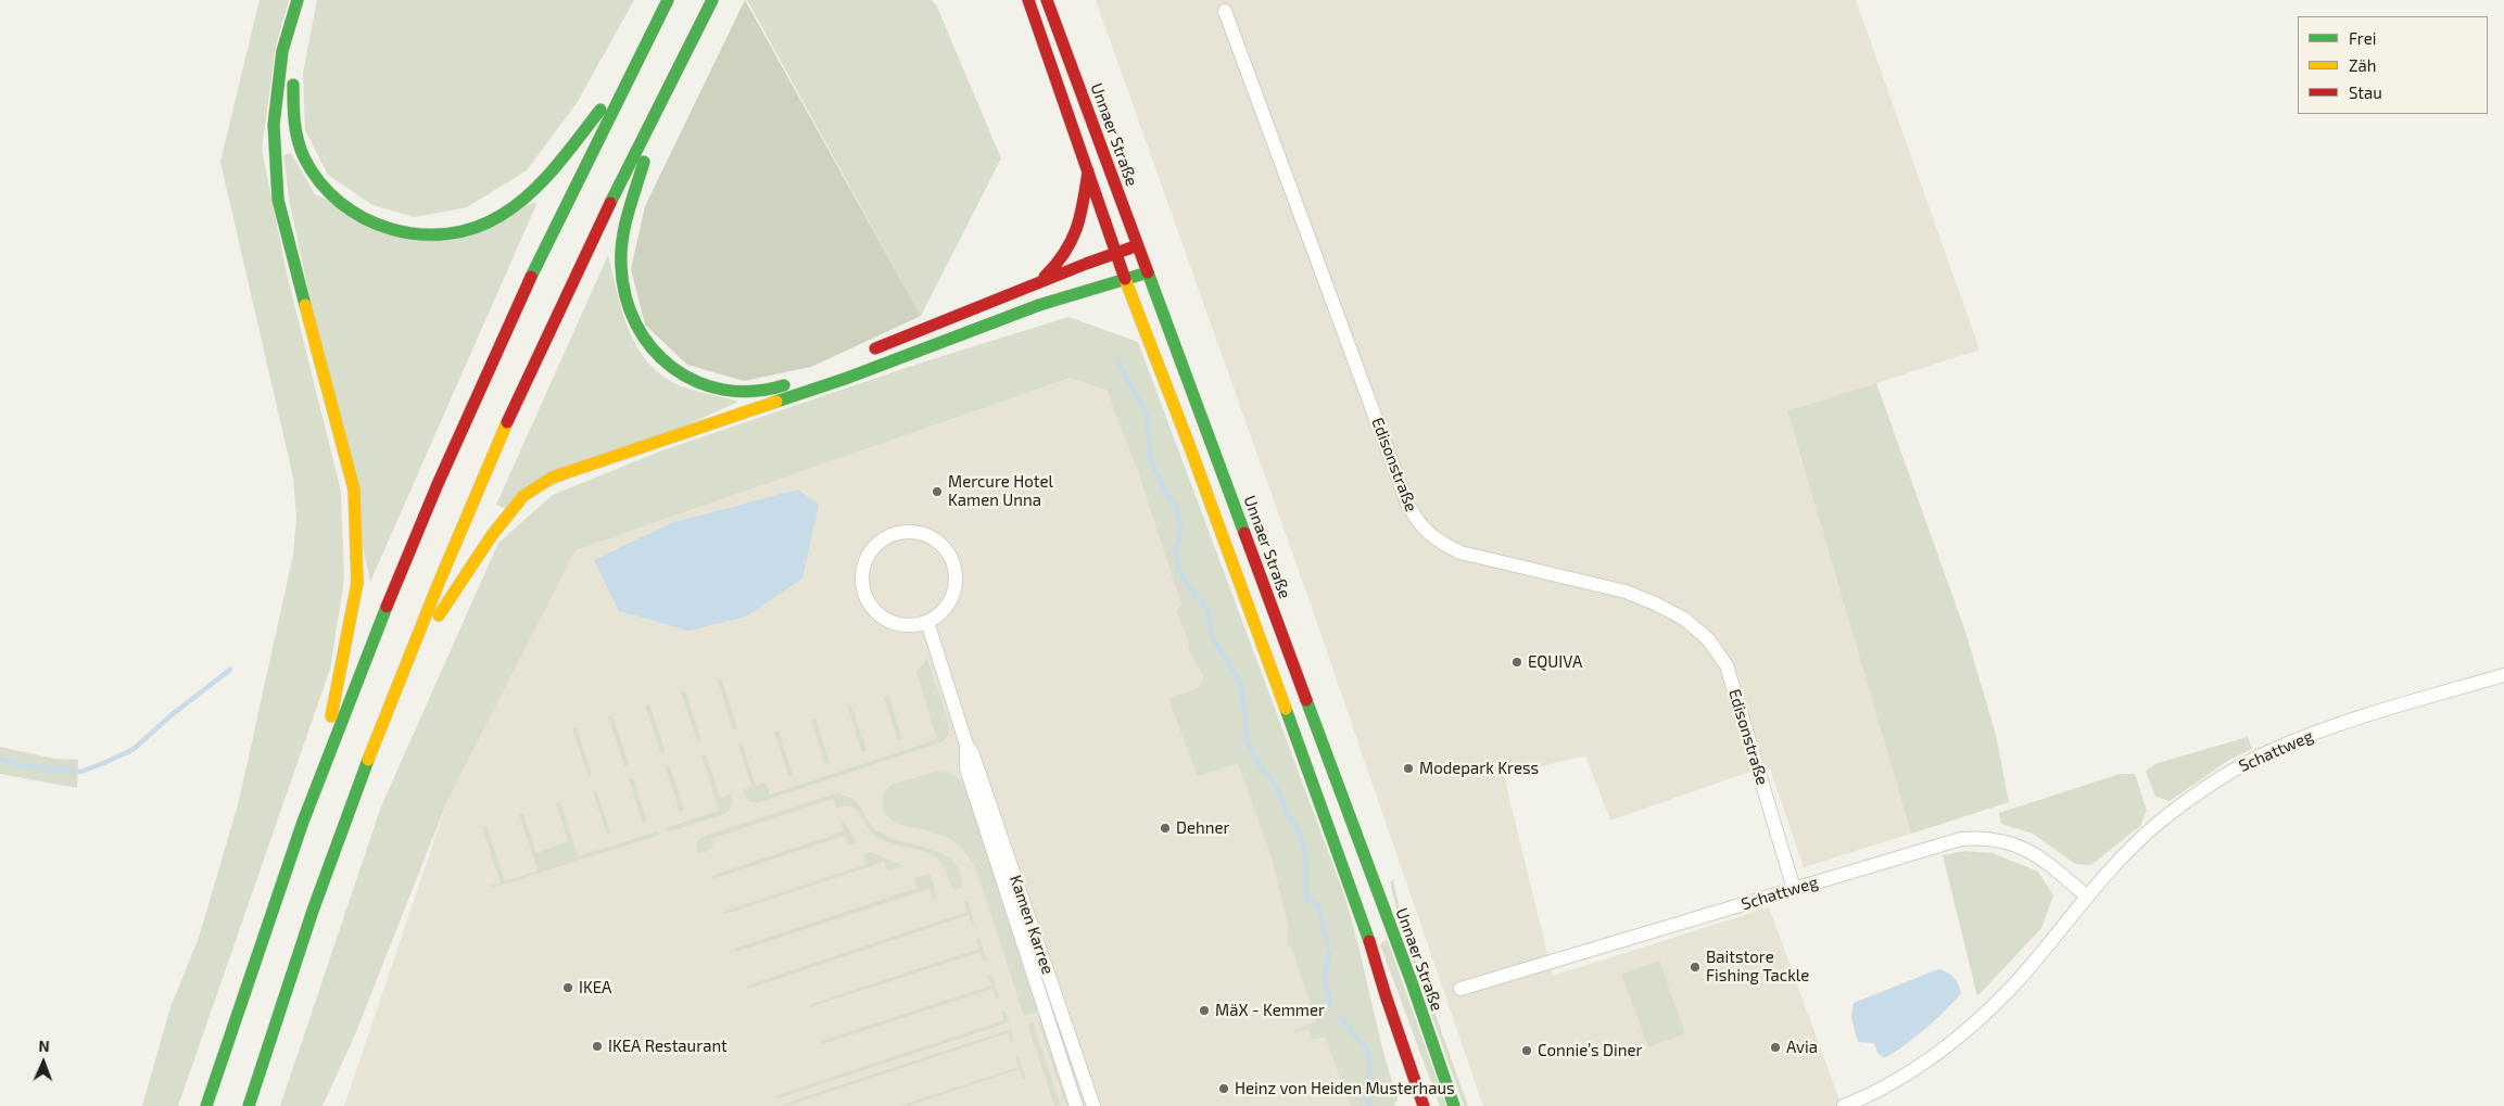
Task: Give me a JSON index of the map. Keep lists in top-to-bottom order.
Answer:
{
  "streets": {
    "main road": ["Unnaer Straße"],
    "street": ["Edisonstraße", "Schattweg", "Kamen Karree"]
  },
  "crossings": [
    ["Edisonstraße", "Schattweg"]
  ],
  "places": [
    "Mercure Hotel Kamen Unna",
    "EQUIVA",
    "Modepark Kress",
    "Dehner",
    "Baitstore Fishing Tackle",
    "IKEA",
    "MäX - Kemmer",
    "IKEA Restaurant",
    "Avia",
    "Connie’s Diner",
    "Heinz von Heiden Musterhaus"
  ],
  "legend": ["Frei", "Zäh", "Stau"],
  "north": "top"
}
